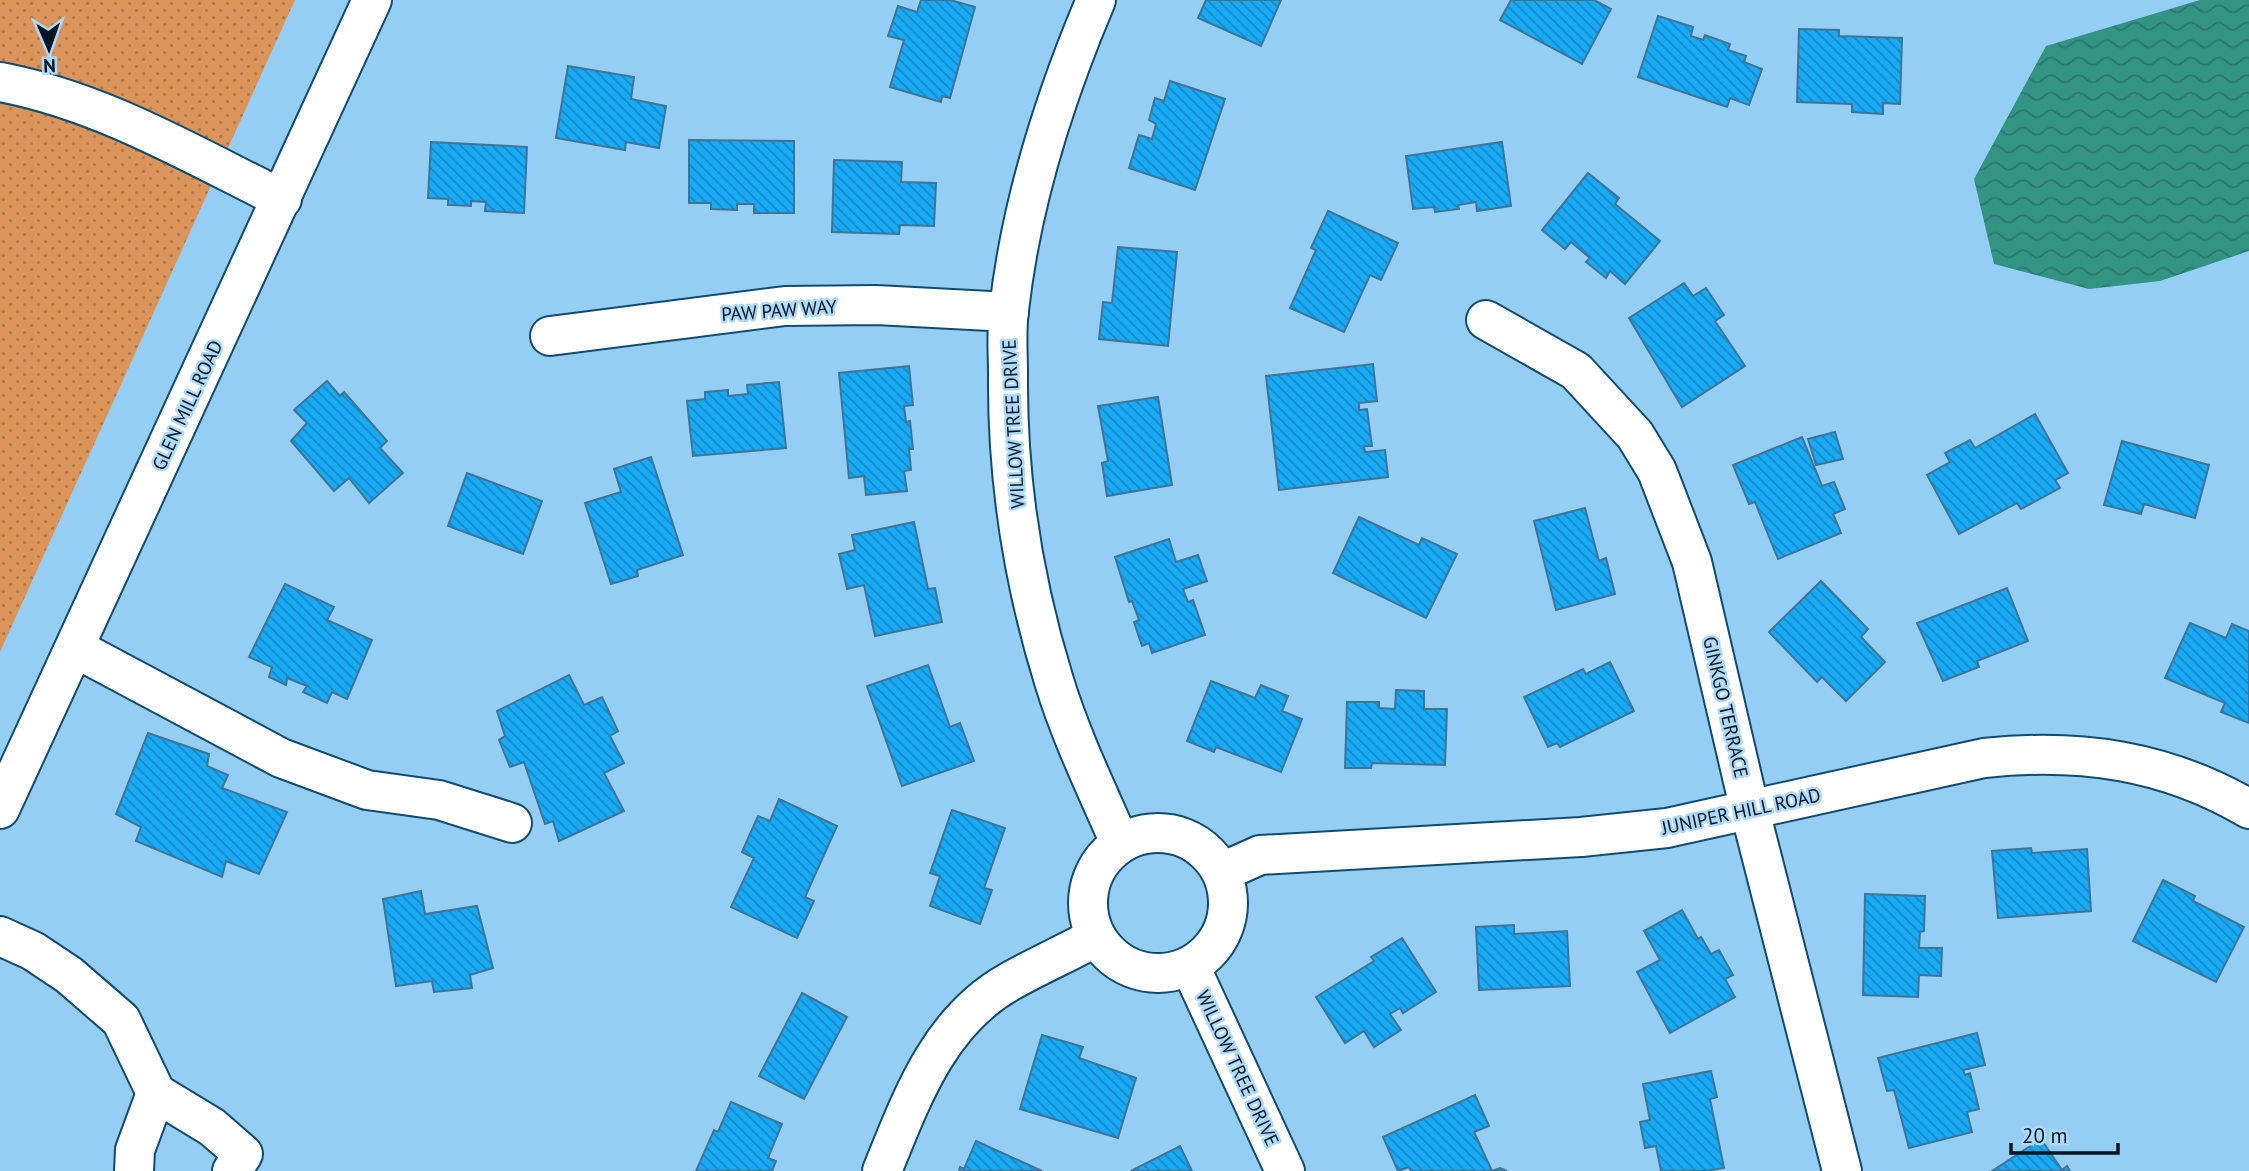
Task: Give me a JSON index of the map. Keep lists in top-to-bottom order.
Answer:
{
  "streets": {
    "street": [
      "PAW PAW WAY",
      "GLEN MILL ROAD",
      "WILLOW TREE DRIVE",
      "GINKGO TERRACE",
      "JUNIPER HILL ROAD"
    ]
  },
  "crossings": [
    ["PAW PAW WAY", "WILLOW TREE DRIVE"],
    ["WILLOW TREE DRIVE", "JUNIPER HILL ROAD"],
    ["GINKGO TERRACE", "JUNIPER HILL ROAD"]
  ],
  "scale_bar": "20 m",
  "north": "bottom"
}
